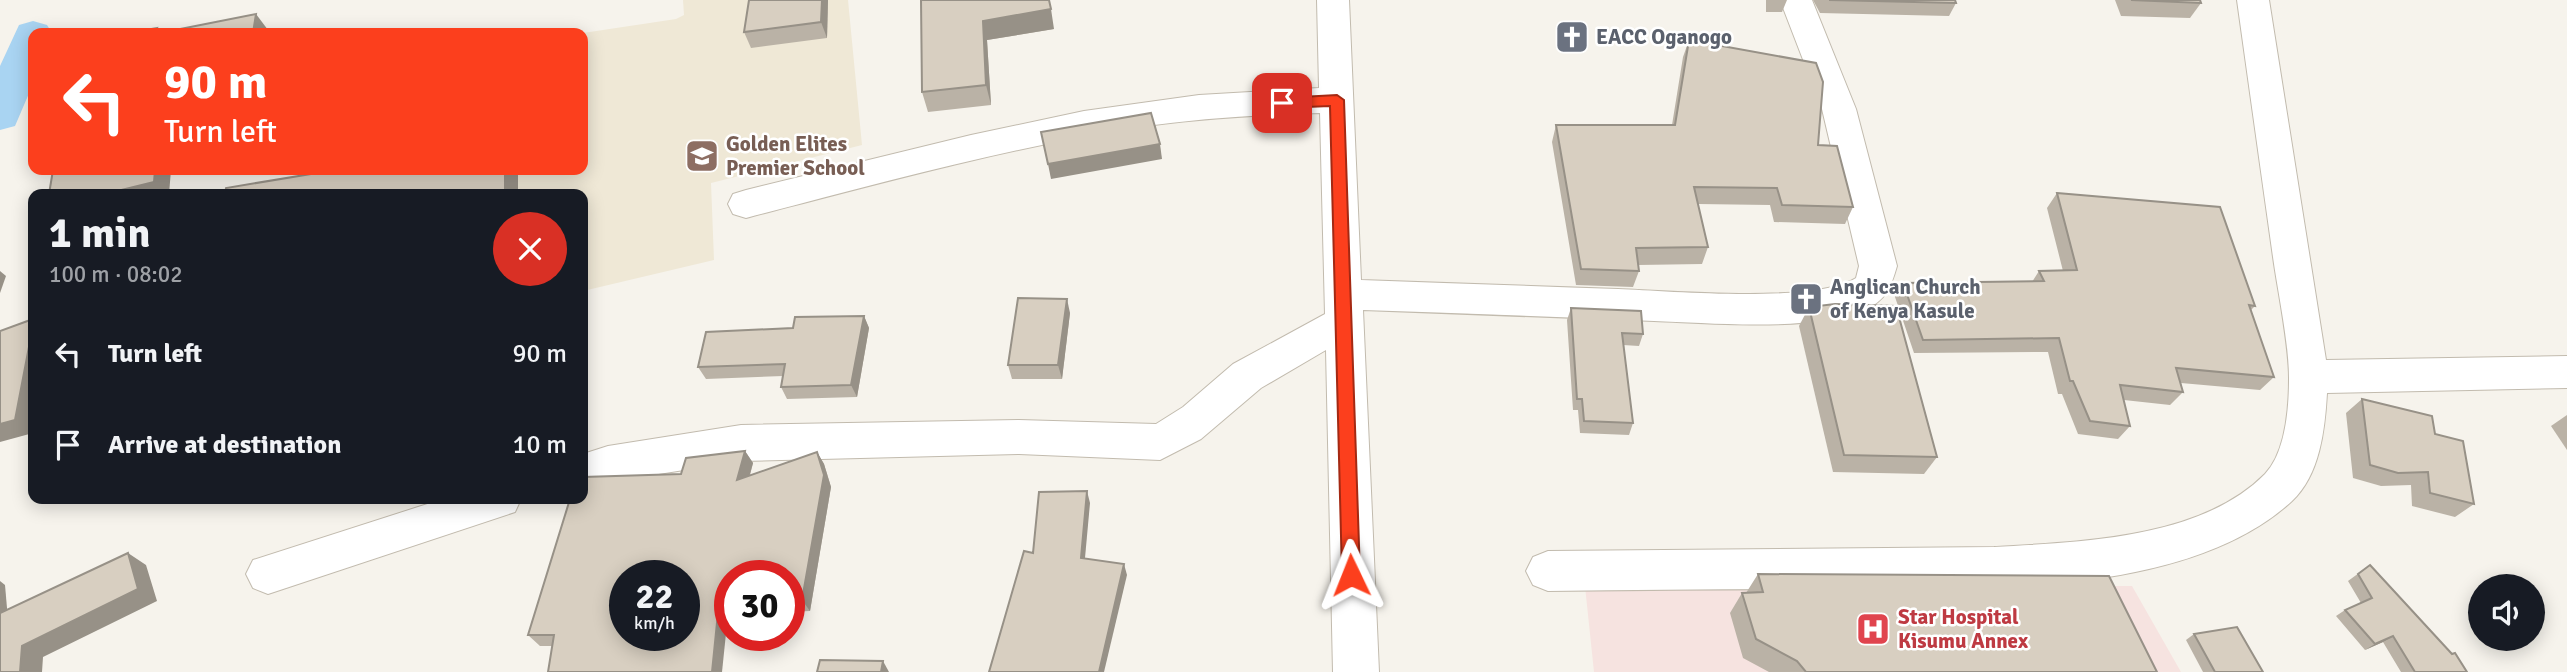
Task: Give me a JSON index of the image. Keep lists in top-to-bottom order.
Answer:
{
  "places": {
    "church": ["EACC Oganogo", "Anglican Church of Kenya Kasule"],
    "school or university": ["Golden Elites Premier School"],
    "hospital": ["Star Hospital Kisumu Annex"]
  },
  "page": {
    "turn": ["90 m", "Turn left"],
    "heading": ["1 min", "100 m · 08:02"],
    "list": [
      {
        "name": "Turn left",
        "value": "90 m"
      },
      {
        "name": "Arrive at destination",
        "value": "10 m"
      }
    ],
    "speed": "22 km/h",
    "limit": "30"
  }
}
